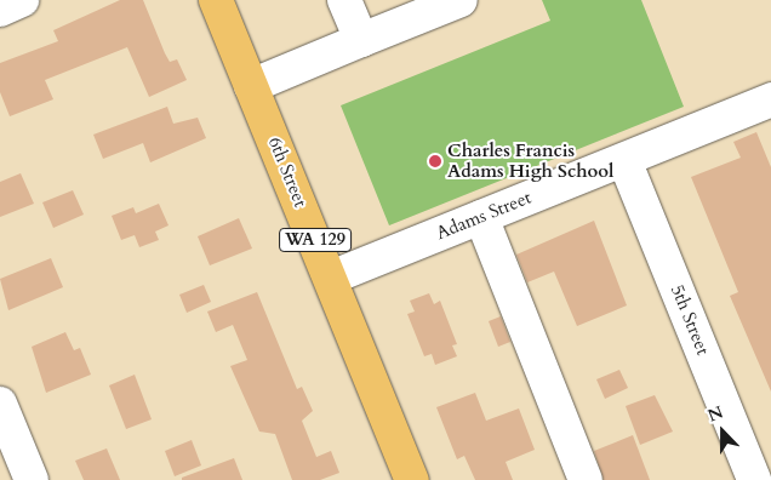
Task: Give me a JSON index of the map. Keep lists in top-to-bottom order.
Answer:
{
  "streets": {
    "main road": ["6th Street", "WA 129"],
    "street": ["Adams Street", "5th Street"]
  },
  "crossings": [
    ["6th Street", "Adams Street"],
    ["Adams Street", "5th Street"]
  ],
  "places": ["Charles Francis Adams High School"],
  "north": "top"
}
